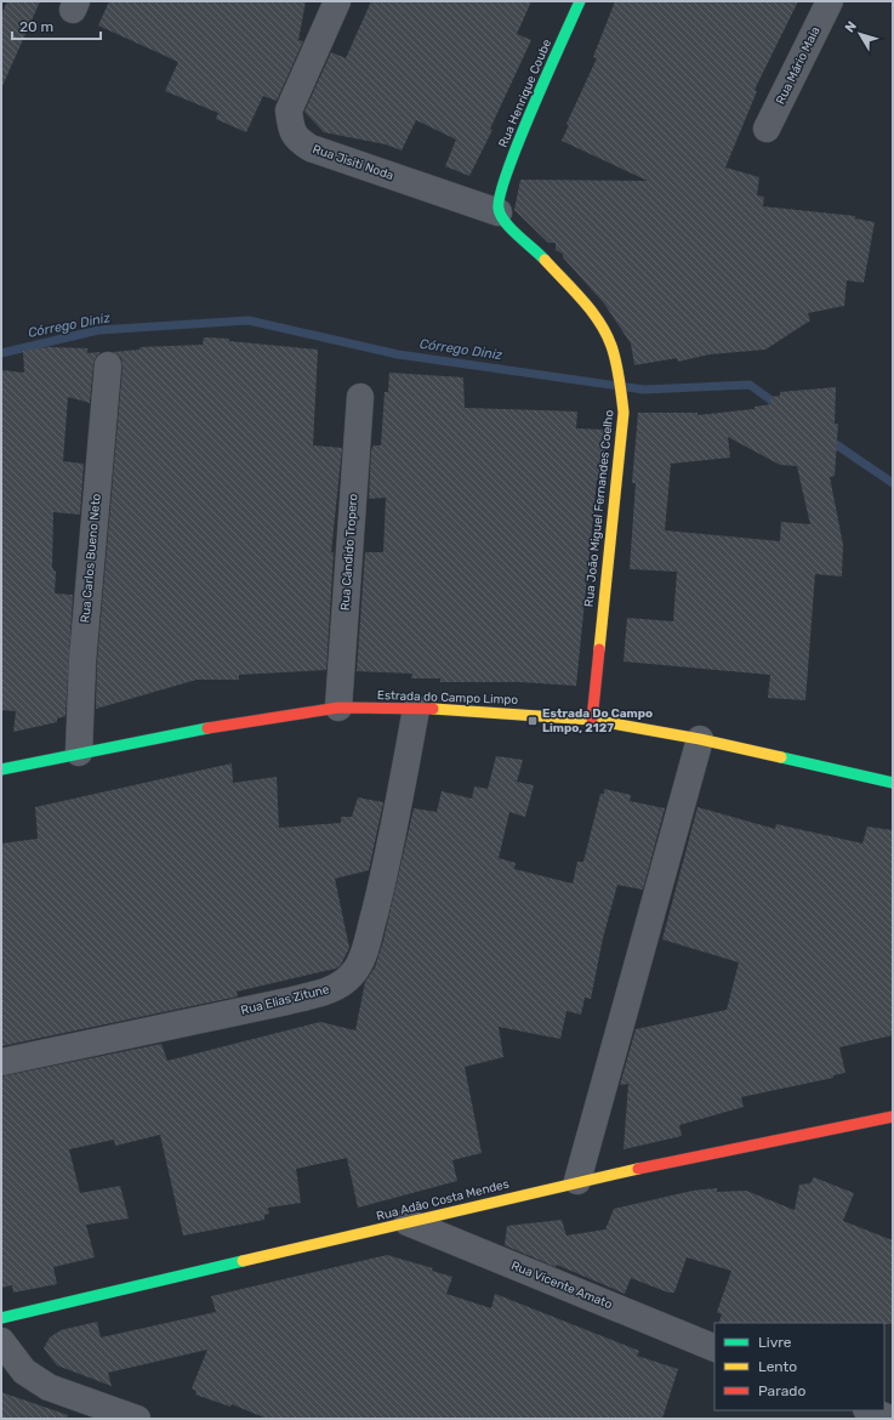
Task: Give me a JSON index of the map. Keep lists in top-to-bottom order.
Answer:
{
  "streets": {
    "street": [
      "Rua Mário Maia",
      "Rua Henrique Coube",
      "Rua Jisiti Noda",
      "Rua João Miguel Fernandes Coelho",
      "Rua Cândido Tropero",
      "Rua Carlos Bueno Neto",
      "Estrada do Campo Limpo",
      "Rua Elias Zitune",
      "Rua Adão Costa Mendes",
      "Rua Vicente Amato"
    ]
  },
  "crossings": [
    ["Rua Henrique Coube", "Rua Jisiti Noda"],
    ["Rua Henrique Coube", "Rua João Miguel Fernandes Coelho"],
    ["Rua Jisiti Noda", "Rua João Miguel Fernandes Coelho"],
    ["Rua João Miguel Fernandes Coelho", "Estrada do Campo Limpo"],
    ["Rua Cândido Tropero", "Estrada do Campo Limpo"],
    ["Rua Carlos Bueno Neto", "Estrada do Campo Limpo"],
    ["Estrada do Campo Limpo", "Rua Elias Zitune"],
    ["Rua Adão Costa Mendes", "Rua Vicente Amato"]
  ],
  "water": ["Córrego Diniz"],
  "places": {
    "transit": ["Estrada Do Campo Limpo, 2127"]
  },
  "legend": ["Livre", "Lento", "Parado"],
  "scale_bar": "20 m",
  "north": "top left"
}
